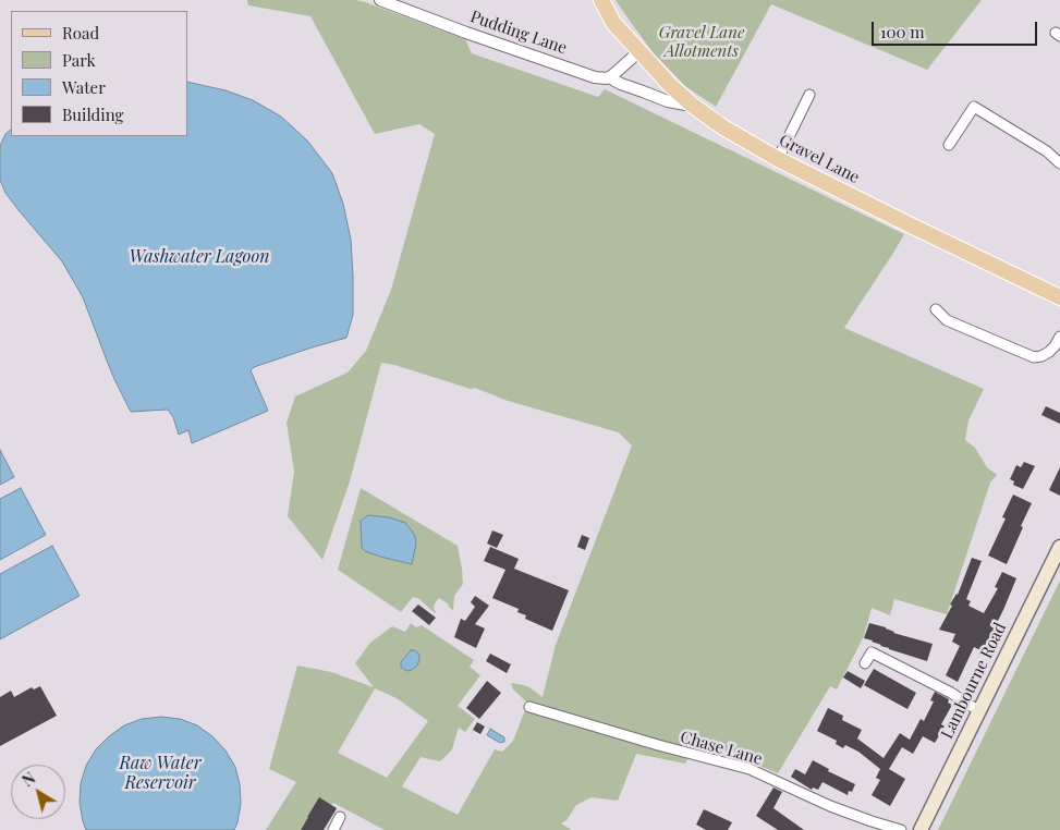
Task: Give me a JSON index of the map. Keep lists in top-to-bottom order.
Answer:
{
  "streets": {
    "main road": ["Gravel Lane", "Lambourne Road"],
    "street": ["Pudding Lane", "Chase Lane"]
  },
  "water": ["Washwater Lagoon", "Raw Water Reservoir"],
  "parks": ["Gravel Lane Allotments"],
  "legend": [
    "Road",
    "Park",
    "Water",
    "Building"
  ],
  "scale_bar": "100 m",
  "north": "top left"
}
